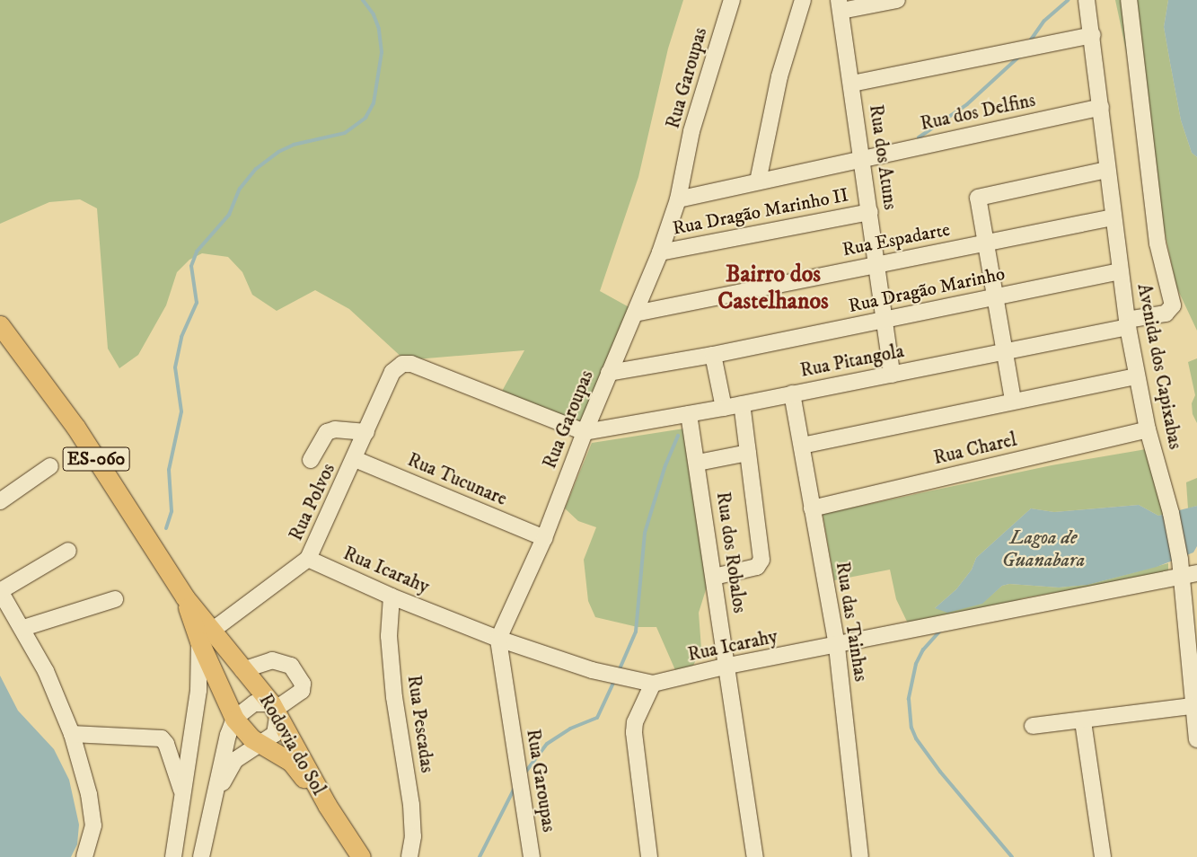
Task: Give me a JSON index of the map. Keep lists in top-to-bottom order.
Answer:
{
  "streets": {
    "main road": ["ES-060", "Rodovia do Sol"],
    "street": [
      "Rua Garoupas",
      "Rua dos Delfins",
      "Rua dos Atuns",
      "Rua Dragão Marinho II",
      "Rua Espadarte",
      "Rua Dragão Marinho",
      "Rua Pitangola",
      "Avenida dos Capixabas",
      "Rua Charel",
      "Rua Tucunare",
      "Rua Polvos",
      "Rua dos Robalos",
      "Rua Icarahy",
      "Rua das Tainhas",
      "Rua Pescadas"
    ]
  },
  "crossings": [
    ["Rua Garoupas", "Rua dos Delfins"],
    ["Rua Garoupas", "Rua Dragão Marinho II"],
    ["Rua Garoupas", "Rua Espadarte"],
    ["Rua Garoupas", "Rua Dragão Marinho"],
    ["Rua Garoupas", "Rua Pitangola"],
    ["Rua Garoupas", "Rua Tucunare"],
    ["Rua Garoupas", "Rua Polvos"],
    ["Rua Garoupas", "Rua Icarahy"],
    ["Rua dos Delfins", "Rua dos Atuns"],
    ["Rua dos Delfins", "Avenida dos Capixabas"],
    ["Rua dos Atuns", "Rua Dragão Marinho II"],
    ["Rua dos Atuns", "Rua Espadarte"],
    ["Rua dos Atuns", "Rua Dragão Marinho"],
    ["Rua dos Atuns", "Rua Pitangola"],
    ["Rua Espadarte", "Avenida dos Capixabas"],
    ["Rua Dragão Marinho", "Avenida dos Capixabas"],
    ["Rua Pitangola", "Avenida dos Capixabas"],
    ["Rua Pitangola", "Rua Polvos"],
    ["Rua Pitangola", "Rua dos Robalos"],
    ["Rua Pitangola", "Rua das Tainhas"],
    ["Avenida dos Capixabas", "Rua Charel"],
    ["Avenida dos Capixabas", "Rua Icarahy"],
    ["Rua Charel", "Rua das Tainhas"],
    ["ES-060", "Rodovia do Sol"],
    ["Rua Tucunare", "Rua Polvos"],
    ["Rua Polvos", "Rua Icarahy"],
    ["Rua Polvos", "Rodovia do Sol"],
    ["Rua dos Robalos", "Rua Icarahy"],
    ["Rua Icarahy", "Rua das Tainhas"],
    ["Rua Icarahy", "Rua Pescadas"]
  ],
  "districts": ["Bairro dos Castelhanos"],
  "water": ["Lagoa de Guanabara"]
}
